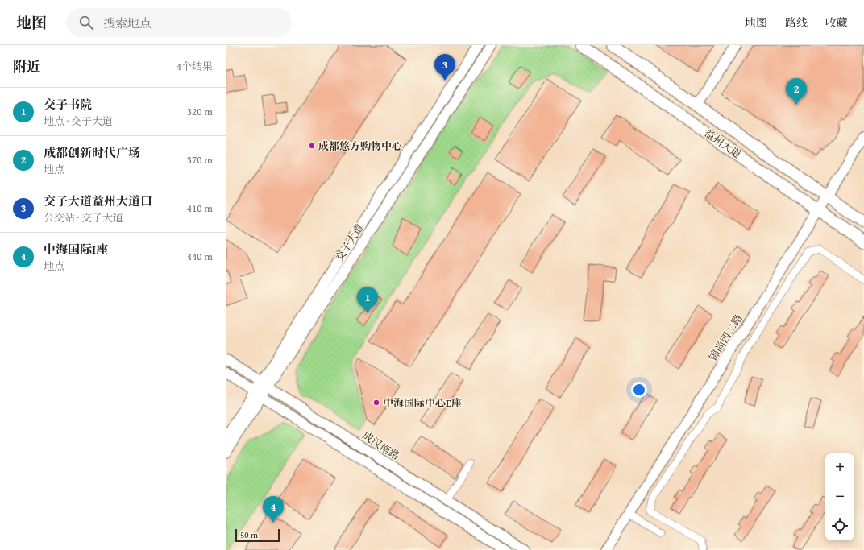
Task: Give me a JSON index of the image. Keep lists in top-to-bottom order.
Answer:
{
  "streets": {
    "main road": [
      "益州大道",
      "交子大道",
      "锦尚西二路",
      "成汉南路"
    ]
  },
  "crossings": [
    ["益州大道", "锦尚西二路"],
    ["交子大道", "成汉南路"]
  ],
  "places": ["成都悠方购物中心", "中海国际中心E座"],
  "scale_bar": "50 m",
  "page": {
    "header": "地图",
    "search": "搜索地点",
    "nav": ["地图", "路线", "收藏"],
    "heading": ["附近", "4个结果"],
    "pins": [
      "3",
      "2",
      "1",
      "4"
    ],
    "list": [
      {
        "mark": "1",
        "name": "交子书院",
        "note": "地点 · 交子大道",
        "value": "320 m"
      },
      {
        "mark": "2",
        "name": "成都创新时代广场",
        "note": "地点",
        "value": "370 m"
      },
      {
        "mark": "3",
        "name": "交子大道益州大道口",
        "note": "公交站 · 交子大道",
        "value": "410 m"
      },
      {
        "mark": "4",
        "name": "中海国际I座",
        "note": "地点",
        "value": "440 m"
      }
    ],
    "map_buttons": ["+", "−"],
    "scale": "50 m"
  }
}
